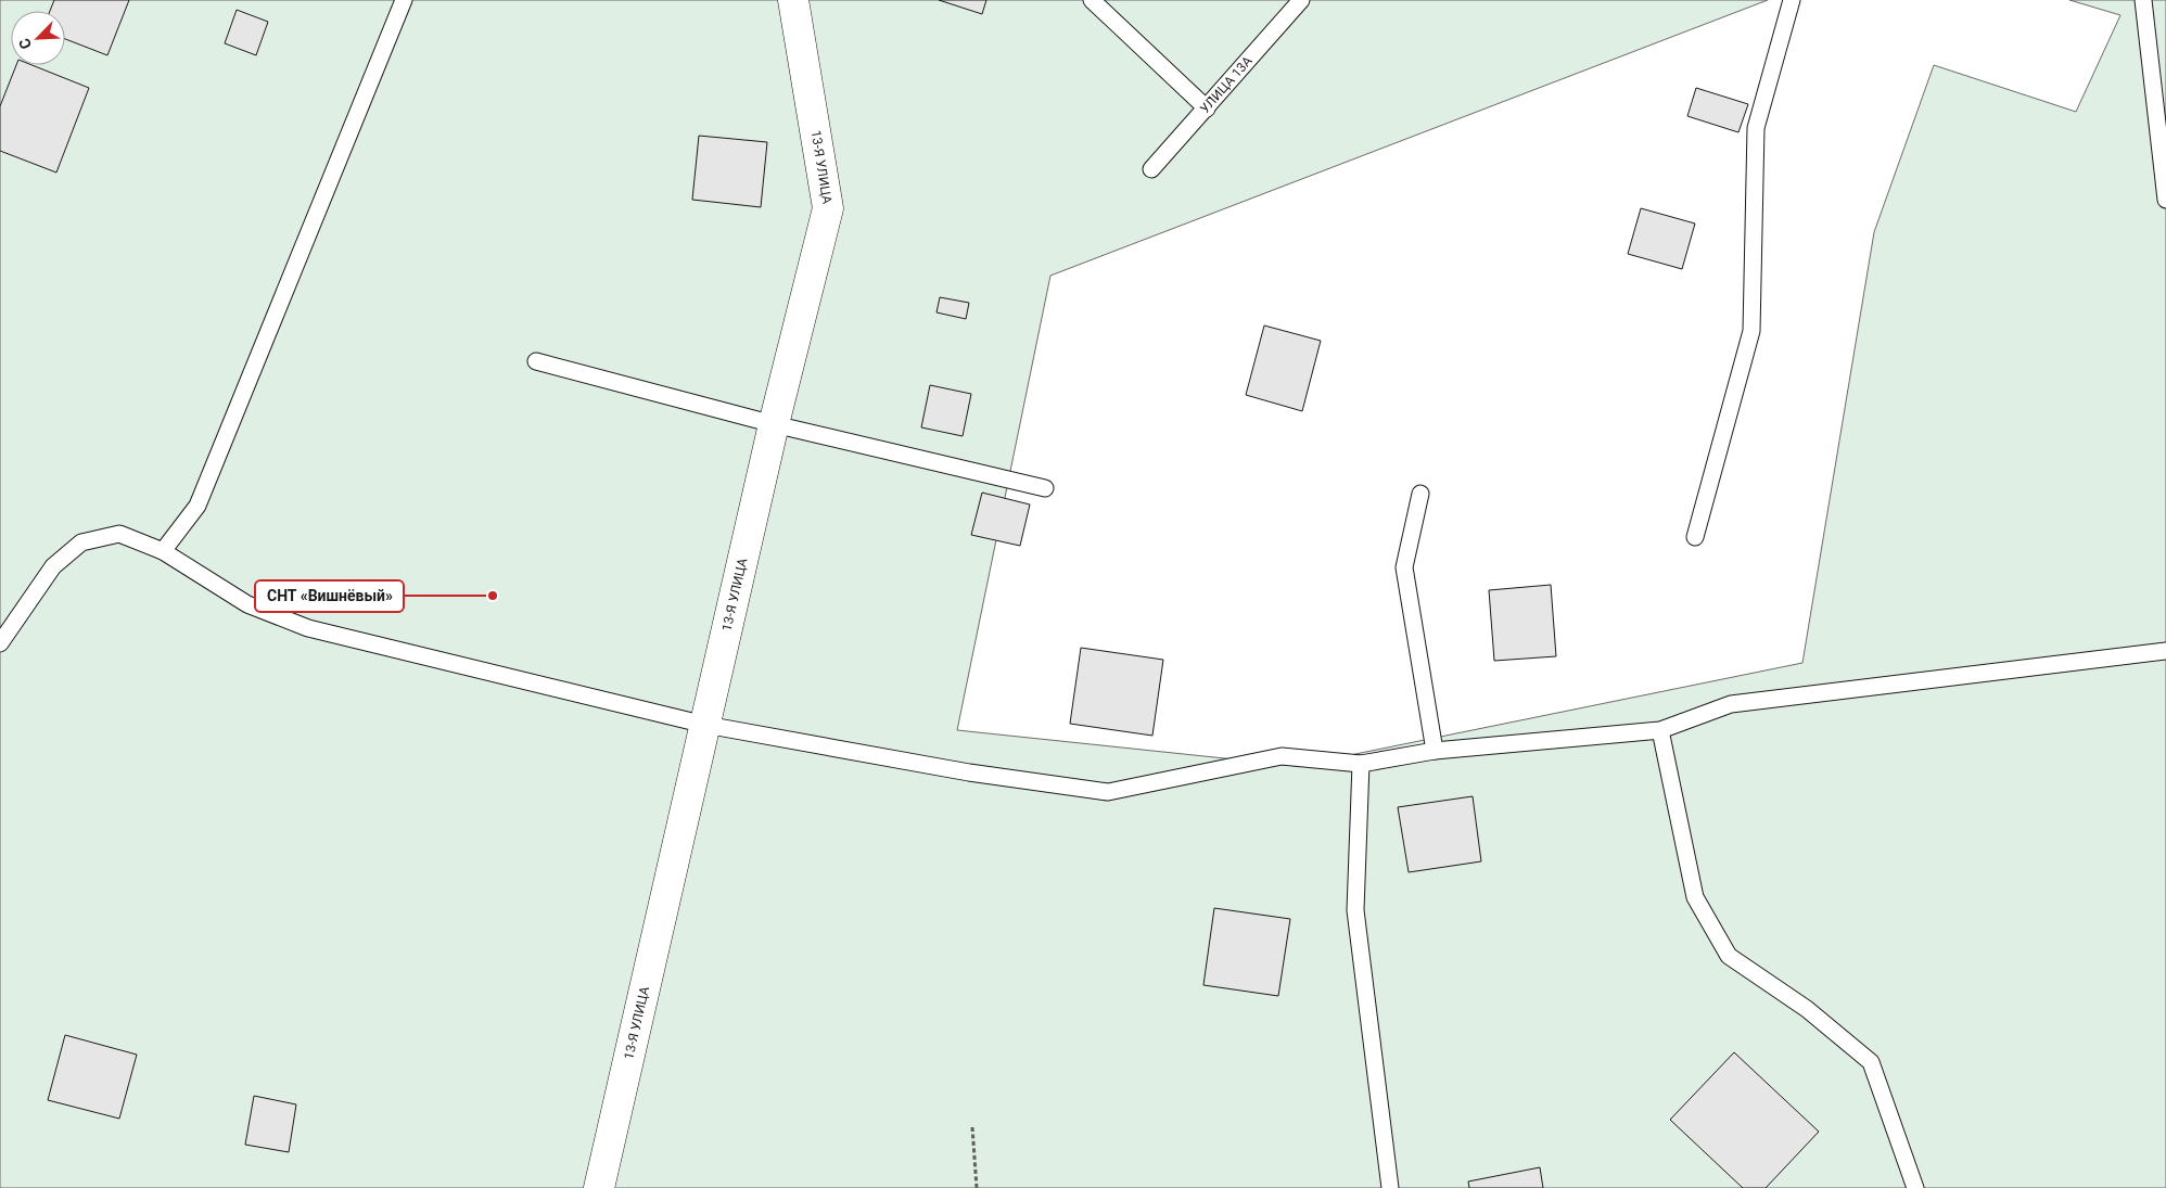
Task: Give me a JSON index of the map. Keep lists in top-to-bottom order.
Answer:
{
  "streets": {
    "street": ["13-Я УЛИЦА"],
    "lane": ["УЛИЦА 13А"]
  },
  "places": ["СНТ «Вишнёвый»"],
  "north": "bottom left"
}
